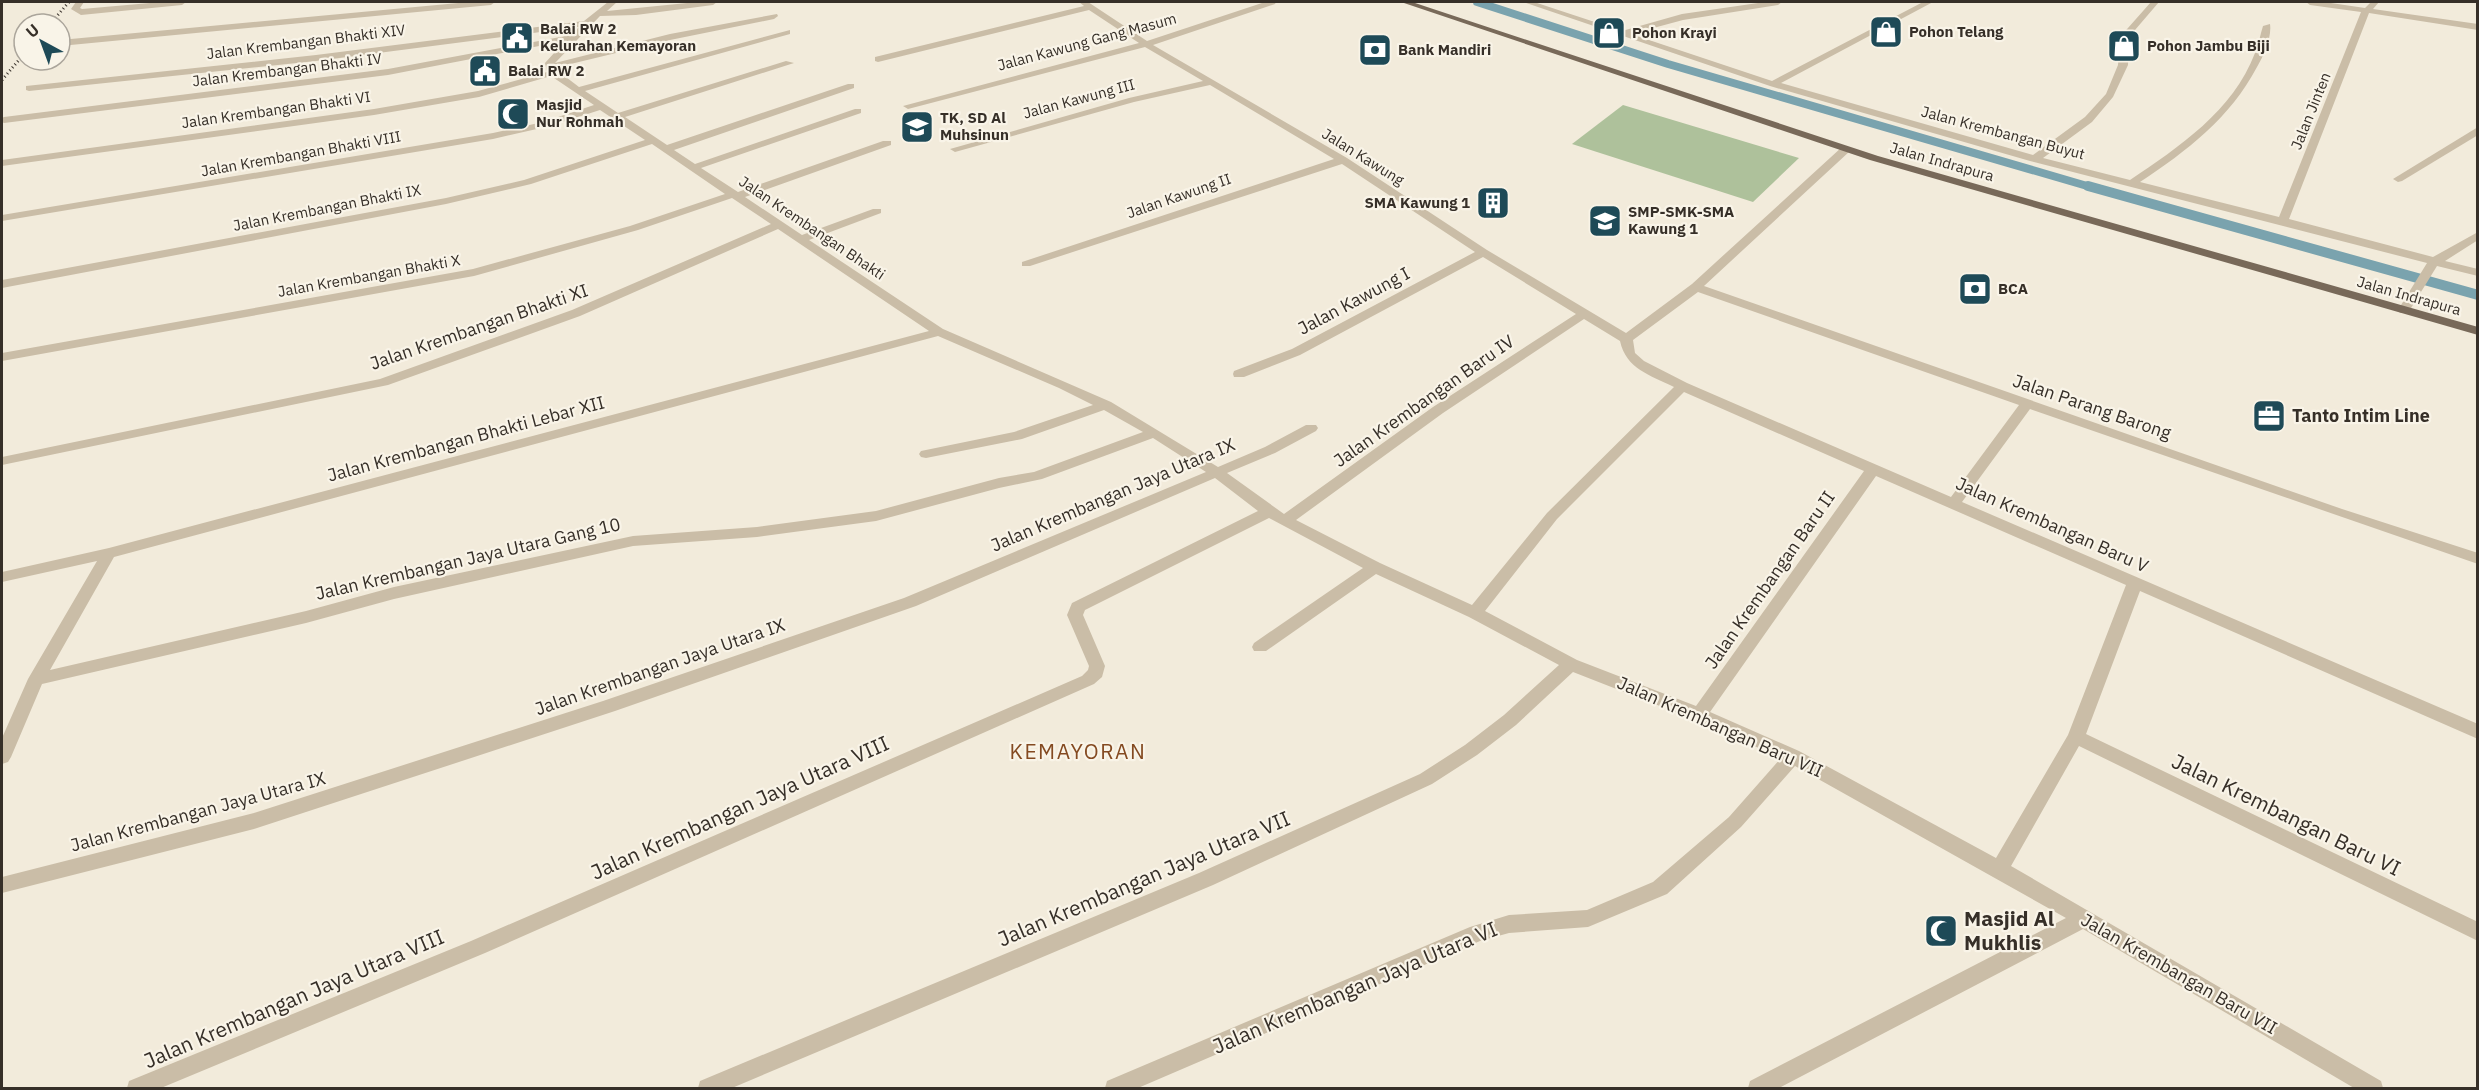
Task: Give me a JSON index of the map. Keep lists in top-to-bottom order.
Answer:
{
  "streets": {
    "main road": ["Jalan Indrapura"],
    "street": [
      "Jalan Krembangan Bhakti XIV",
      "Jalan Kawung Gang Masum",
      "Jalan Krembangan Bhakti IV",
      "Jalan Kawung III",
      "Jalan Krembangan Bhakti VI",
      "Jalan Jinten",
      "Jalan Krembangan Buyut",
      "Jalan Krembangan Bhakti VIII",
      "Jalan Kawung",
      "Jalan Kawung II",
      "Jalan Krembangan Bhakti IX",
      "Jalan Krembangan Bhakti",
      "Jalan Krembangan Bhakti X",
      "Jalan Kawung I",
      "Jalan Krembangan Bhakti XI",
      "Jalan Krembangan Baru IV",
      "Jalan Parang Barong",
      "Jalan Krembangan Bhakti Lebar XII",
      "Jalan Krembangan Jaya Utara IX",
      "Jalan Krembangan Baru V",
      "Jalan Krembangan Jaya Utara Gang 10",
      "Jalan Krembangan Baru II",
      "Jalan Krembangan Baru VII",
      "Jalan Krembangan Jaya Utara VIII",
      "Jalan Krembangan Baru VI",
      "Jalan Krembangan Jaya Utara VII",
      "Jalan Krembangan Jaya Utara VI"
    ]
  },
  "crossings": [
    ["Jalan Kawung Gang Masum", "Jalan Kawung"],
    ["Jalan Kawung III", "Jalan Kawung"],
    ["Jalan Krembangan Bhakti VI", "Jalan Krembangan Bhakti"],
    ["Jalan Jinten", "Jalan Krembangan Buyut"],
    ["Jalan Krembangan Bhakti VIII", "Jalan Krembangan Bhakti"],
    ["Jalan Kawung", "Jalan Kawung II"],
    ["Jalan Kawung", "Jalan Kawung I"],
    ["Jalan Kawung", "Jalan Krembangan Baru IV"],
    ["Jalan Kawung", "Jalan Krembangan Baru V"],
    ["Jalan Krembangan Bhakti IX", "Jalan Krembangan Bhakti"],
    ["Jalan Krembangan Bhakti", "Jalan Krembangan Bhakti X"],
    ["Jalan Krembangan Bhakti", "Jalan Krembangan Bhakti XI"],
    ["Jalan Krembangan Bhakti", "Jalan Krembangan Bhakti Lebar XII"],
    ["Jalan Krembangan Bhakti", "Jalan Krembangan Jaya Utara Gang 10"],
    ["Jalan Krembangan Bhakti", "Jalan Krembangan Baru VII"],
    ["Jalan Krembangan Baru IV", "Jalan Krembangan Baru VII"],
    ["Jalan Krembangan Baru IV", "Jalan Krembangan Jaya Utara VIII"],
    ["Jalan Krembangan Jaya Utara IX", "Jalan Krembangan Baru VII"],
    ["Jalan Krembangan Baru V", "Jalan Krembangan Baru II"],
    ["Jalan Krembangan Jaya Utara Gang 10", "Jalan Krembangan Baru VII"],
    ["Jalan Krembangan Baru II", "Jalan Krembangan Baru VII"],
    ["Jalan Krembangan Baru VII", "Jalan Krembangan Jaya Utara VIII"],
    ["Jalan Krembangan Baru VII", "Jalan Krembangan Jaya Utara VII"],
    ["Jalan Krembangan Baru VII", "Jalan Krembangan Jaya Utara VI"]
  ],
  "districts": ["KEMAYORAN"],
  "places": {
    "shop": ["Pohon Telang", "Pohon Krayi", "Pohon Jambu Biji"],
    "public building": ["Balai RW 2 Kelurahan Kemayoran", "Balai RW 2"],
    "bank": ["Bank Mandiri", "BCA"],
    "mosque": ["Masjid Nur Rohmah", "Masjid Al Mukhlis"],
    "school or university": ["TK, SD Al Muhsinun", "SMP-SMK-SMA Kawung 1"],
    "building": ["SMA Kawung 1"],
    "office": ["Tanto Intim Line"]
  },
  "north": "top left"
}
